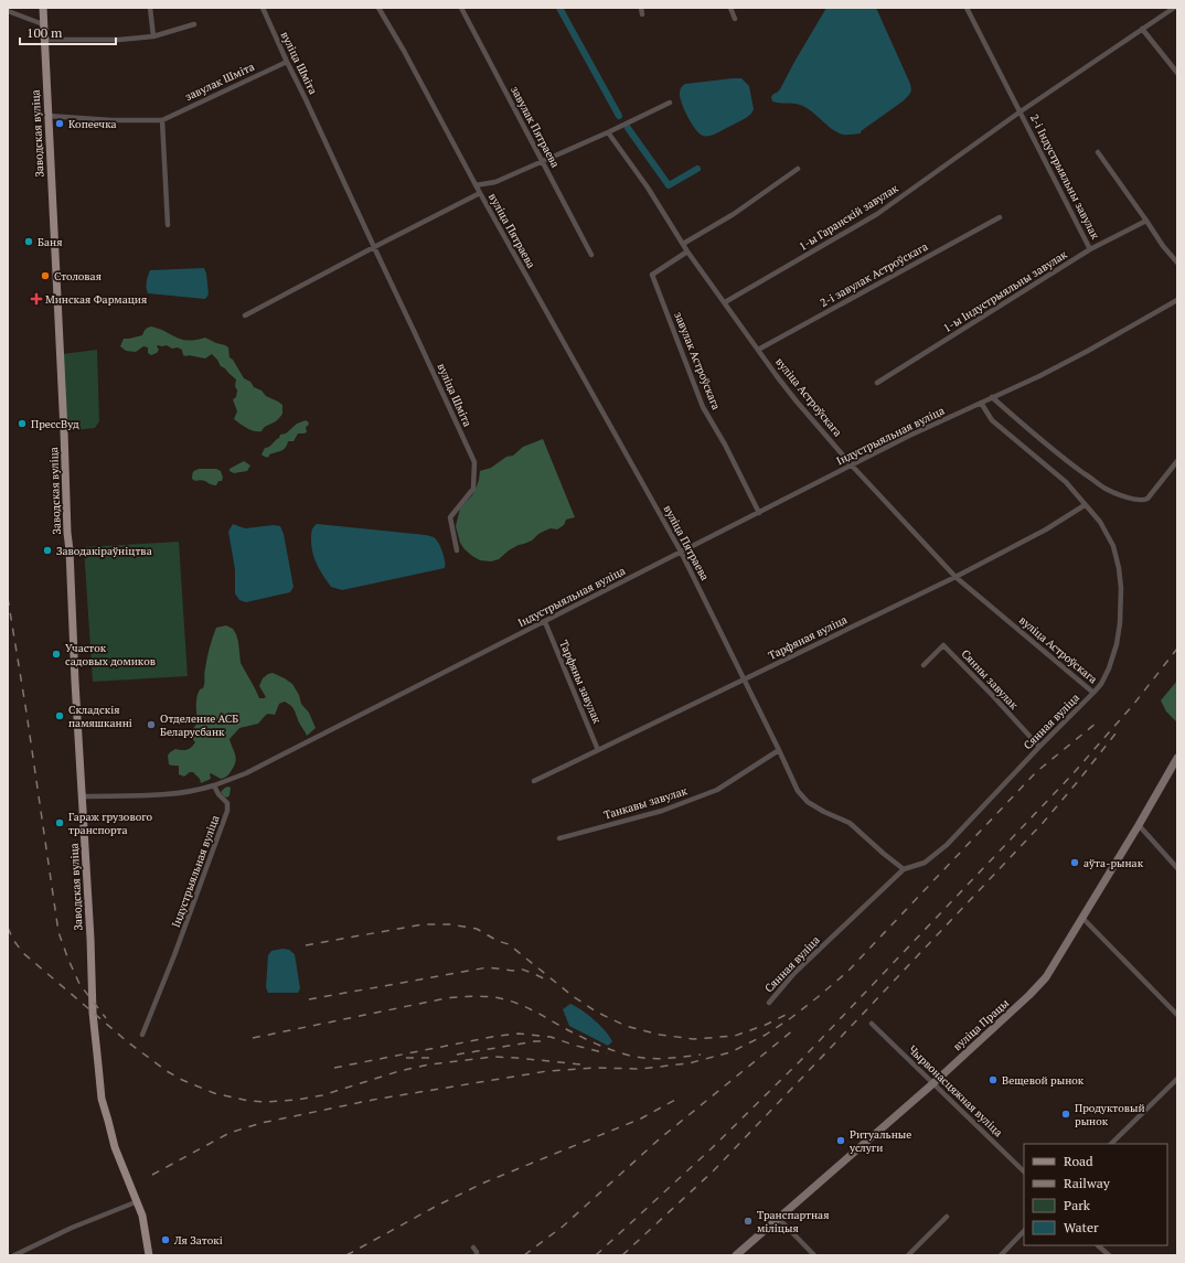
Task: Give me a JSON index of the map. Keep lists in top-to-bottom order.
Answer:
{
  "streets": {
    "main road": ["Заводская вуліца", "вуліца Працы"],
    "street": [
      "вуліца Шміта",
      "завулак Шміта",
      "завулак Пятраева",
      "2-і Індустрыяльны завулак",
      "1-ы Гаранскій завулак",
      "вуліца Пятраева",
      "2-і завулак Астроўскага",
      "1-ы Індустрыяльны завулак",
      "завулак Астроўскага",
      "вуліца Астроўскага",
      "Індустрыяльная вуліца",
      "Тарфяная вуліца",
      "Сянны завулак",
      "Тарфяны завулак",
      "Сянная вуліца",
      "Танкавы завулак",
      "Чырвонасцяжная вуліца"
    ]
  },
  "crossings": [
    ["вуліца Шміта", "завулак Шміта"],
    ["вуліца Шміта", "вуліца Пятраева"],
    ["завулак Шміта", "Заводская вуліца"],
    ["2-і Індустрыяльны завулак", "1-ы Гаранскій завулак"],
    ["2-і Індустрыяльны завулак", "1-ы Індустрыяльны завулак"],
    ["1-ы Гаранскій завулак", "вуліца Астроўскага"],
    ["вуліца Пятраева", "Індустрыяльная вуліца"],
    ["вуліца Пятраева", "Тарфяная вуліца"],
    ["вуліца Пятраева", "Сянная вуліца"],
    ["вуліца Пятраева", "Танкавы завулак"],
    ["2-і завулак Астроўскага", "вуліца Астроўскага"],
    ["завулак Астроўскага", "вуліца Астроўскага"],
    ["завулак Астроўскага", "Індустрыяльная вуліца"],
    ["вуліца Астроўскага", "Індустрыяльная вуліца"],
    ["вуліца Астроўскага", "Тарфяная вуліца"],
    ["вуліца Астроўскага", "Сянная вуліца"],
    ["Індустрыяльная вуліца", "Тарфяны завулак"],
    ["Індустрыяльная вуліца", "Сянная вуліца"],
    ["Тарфяная вуліца", "Тарфяны завулак"],
    ["Тарфяная вуліца", "Сянная вуліца"],
    ["Сянны завулак", "Сянная вуліца"],
    ["вуліца Працы", "Чырвонасцяжная вуліца"]
  ],
  "places": {
    "other": [
      "Копеечка",
      "Баня",
      "Столовая",
      "ПрессВуд",
      "Заводакіраўніцтва",
      "Участок садовых домиков",
      "Складскія памяшканні",
      "Отделение АСБ Беларусбанк",
      "Гараж грузового транспорта",
      "аўта-рынак",
      "Вещевой рынок",
      "Продуктовый рынок",
      "Ритуальные услуги",
      "Транспартная міліцыя",
      "Ля Затокі"
    ],
    "health": ["Минская Фармация"]
  },
  "legend": [
    "Road",
    "Railway",
    "Park",
    "Water"
  ],
  "scale_bar": "100 m"
}
